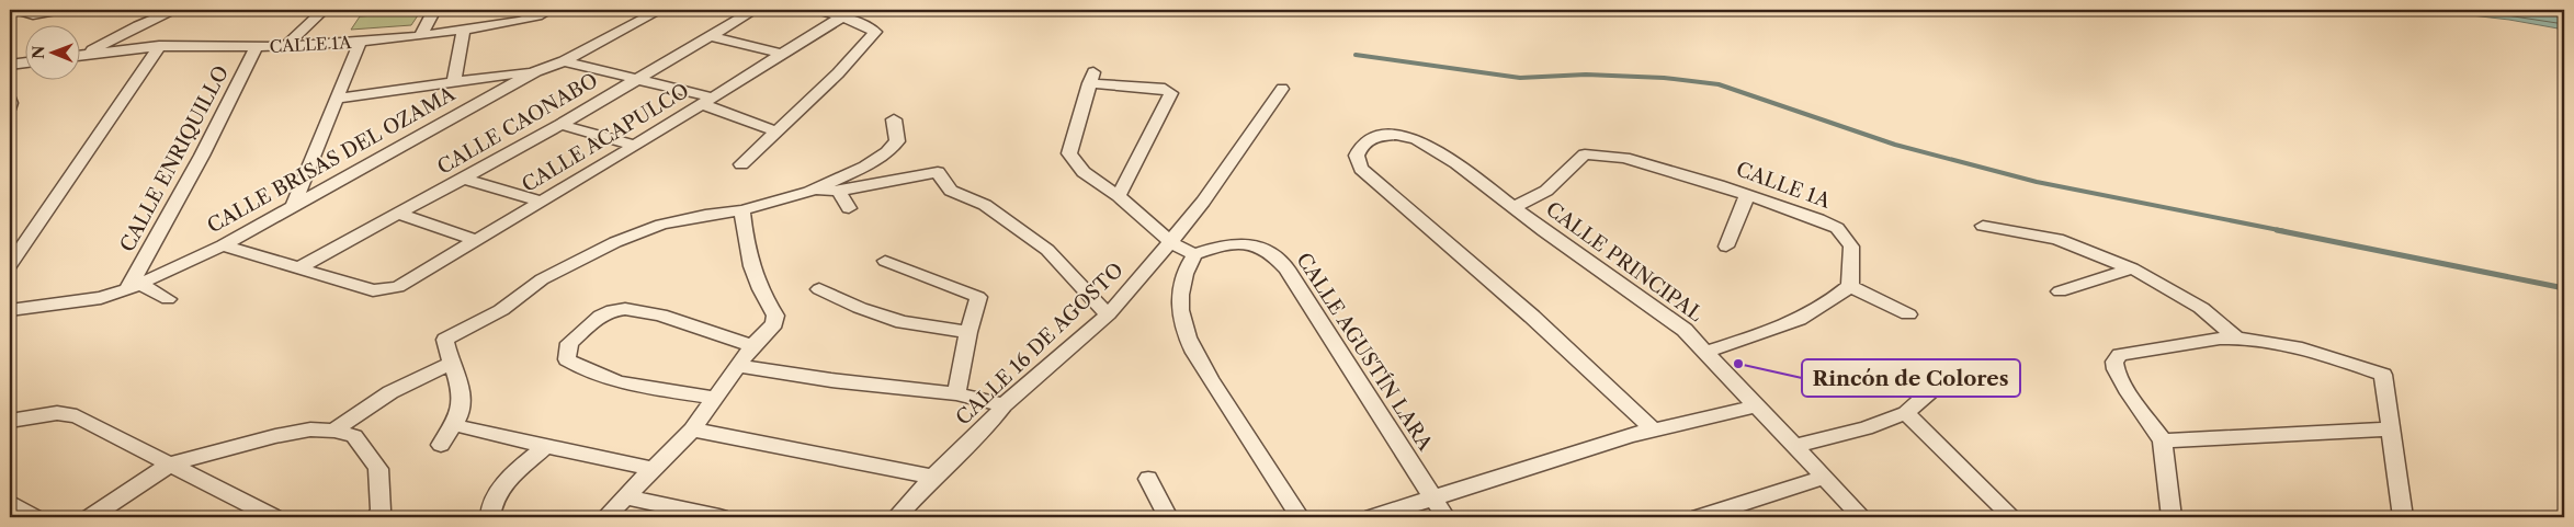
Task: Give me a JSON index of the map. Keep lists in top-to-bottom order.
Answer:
{
  "streets": {
    "street": [
      "CALLE 1A",
      "CALLE CAONABO",
      "CALLE ACAPULCO",
      "CALLE ENRIQUILLO",
      "CALLE BRISAS DEL OZAMA",
      "CALLE PRINCIPAL",
      "CALLE 16 DE AGOSTO",
      "CALLE AGUSTÍN LARA"
    ]
  },
  "crossings": [
    ["CALLE 1A", "CALLE ENRIQUILLO"],
    ["CALLE 1A", "CALLE PRINCIPAL"],
    ["CALLE CAONABO", "CALLE ACAPULCO"],
    ["CALLE ENRIQUILLO", "CALLE BRISAS DEL OZAMA"]
  ],
  "places": ["Rincón de Colores"],
  "north": "left"
}
